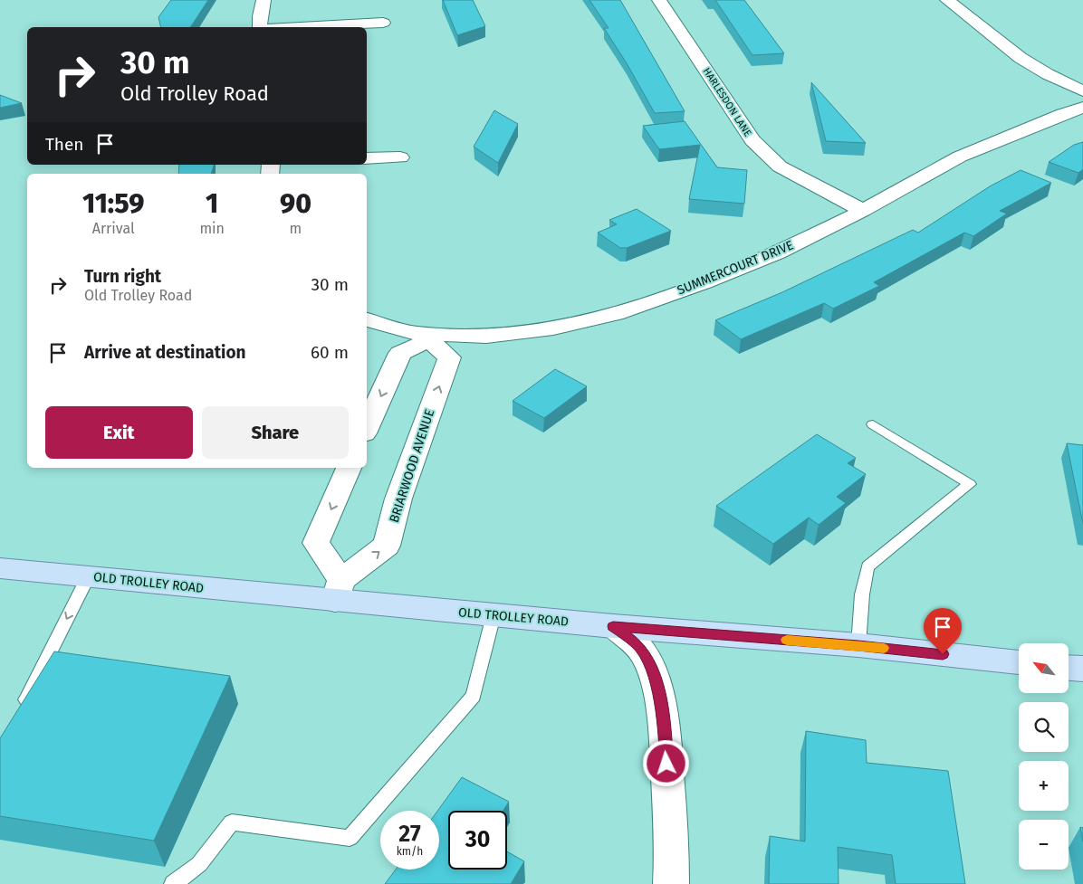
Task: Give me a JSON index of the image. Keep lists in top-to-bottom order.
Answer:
{
  "streets": {
    "main road": ["OLD TROLLEY ROAD"],
    "street": ["HARLESDON LANE", "SUMMERCOURT DRIVE", "BRIARWOOD AVENUE"]
  },
  "crossings": [
    ["HARLESDON LANE", "SUMMERCOURT DRIVE"],
    ["SUMMERCOURT DRIVE", "BRIARWOOD AVENUE"],
    ["BRIARWOOD AVENUE", "OLD TROLLEY ROAD"]
  ],
  "one_way": ["BRIARWOOD AVENUE"],
  "north": "top left",
  "page": {
    "turn": ["30 m", "Old Trolley Road"],
    "then": "Then",
    "eta": [
      "11:59",
      "Arrival",
      "1",
      "min",
      "90",
      "m"
    ],
    "list": [
      {
        "name": "Turn right",
        "note": "Old Trolley Road",
        "value": "30 m"
      },
      {
        "name": "Arrive at destination",
        "value": "60 m"
      }
    ],
    "buttons": ["Exit", "Share"],
    "map_buttons": ["+", "−"],
    "speed": "27 km/h",
    "limit": "30"
  }
}
